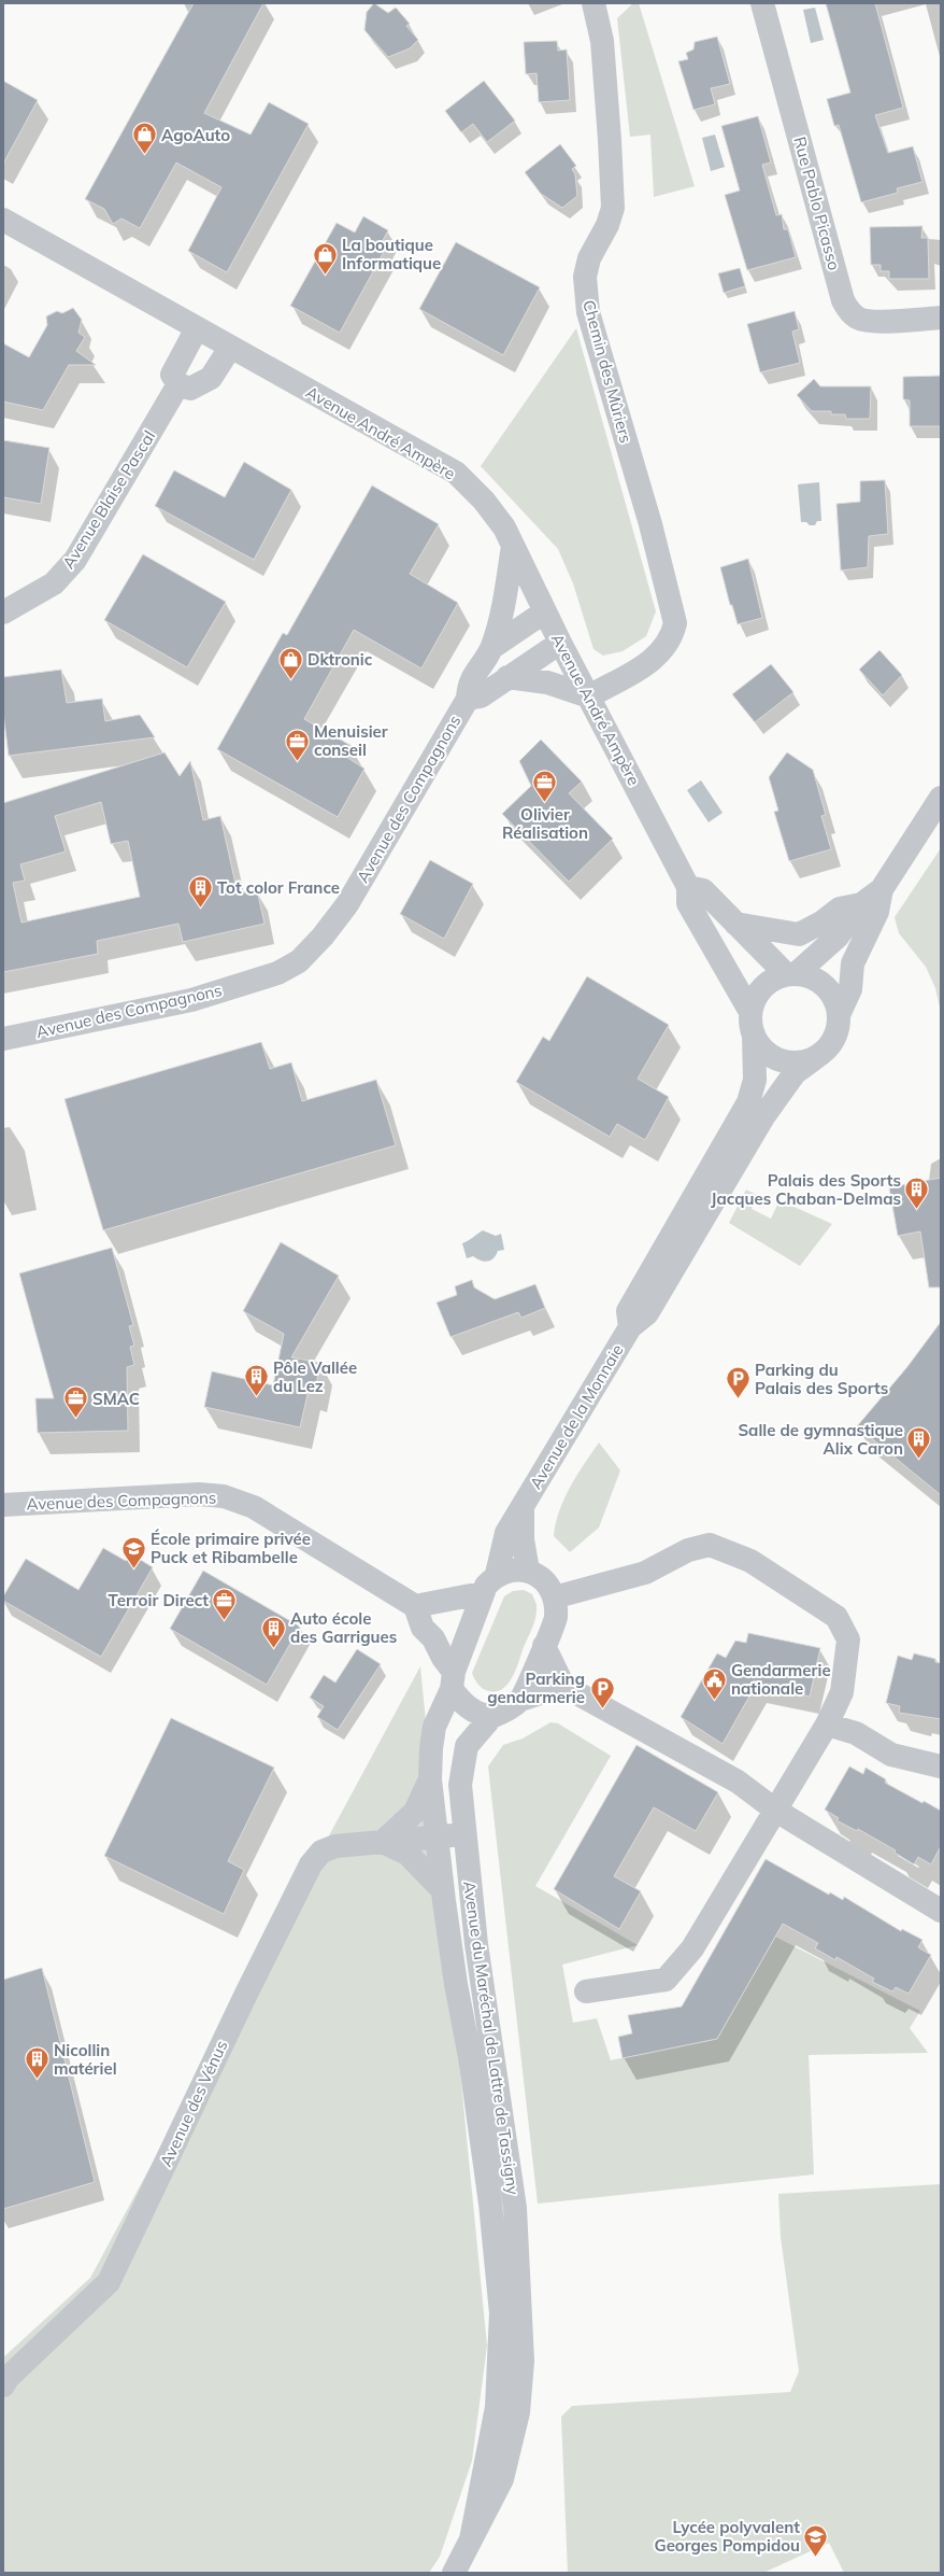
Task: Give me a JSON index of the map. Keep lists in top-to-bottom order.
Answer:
{
  "streets": {
    "street": [
      "Rue Pablo Picasso",
      "Chemin des Mûriers",
      "Avenue André Ampère",
      "Avenue Blaise Pascal",
      "Avenue des Compagnons",
      "Avenue de la Monnaie",
      "Avenue du Maréchal de Lattre de Tassigny",
      "Avenue des Vénus"
    ]
  },
  "crossings": [
    ["Chemin des Mûriers", "Avenue André Ampère"],
    ["Avenue André Ampère", "Avenue des Compagnons"],
    ["Avenue André Ampère", "Avenue de la Monnaie"],
    ["Avenue de la Monnaie", "Avenue du Maréchal de Lattre de Tassigny"],
    ["Avenue du Maréchal de Lattre de Tassigny", "Avenue des Vénus"]
  ],
  "places": {
    "shop": ["AgoAuto", "La boutique Informatique", "Dktronic"],
    "office": [
      "Menuisier conseil",
      "Olivier Réalisation",
      "SMAC",
      "Terroir Direct"
    ],
    "building": [
      "Tot color France",
      "Palais des Sports Jacques Chaban-Delmas",
      "Pôle Vallée du Lez",
      "Salle de gymnastique Alix Caron",
      "Auto école des Garrigues",
      "Nicollin matériel"
    ],
    "parking": ["Parking du Palais des Sports", "Parking gendarmerie"],
    "school or university": ["École primaire privée Puck et Ribambelle", "Lycée polyvalent Georges Pompidou"],
    "public building": ["Gendarmerie nationale"]
  }
}
